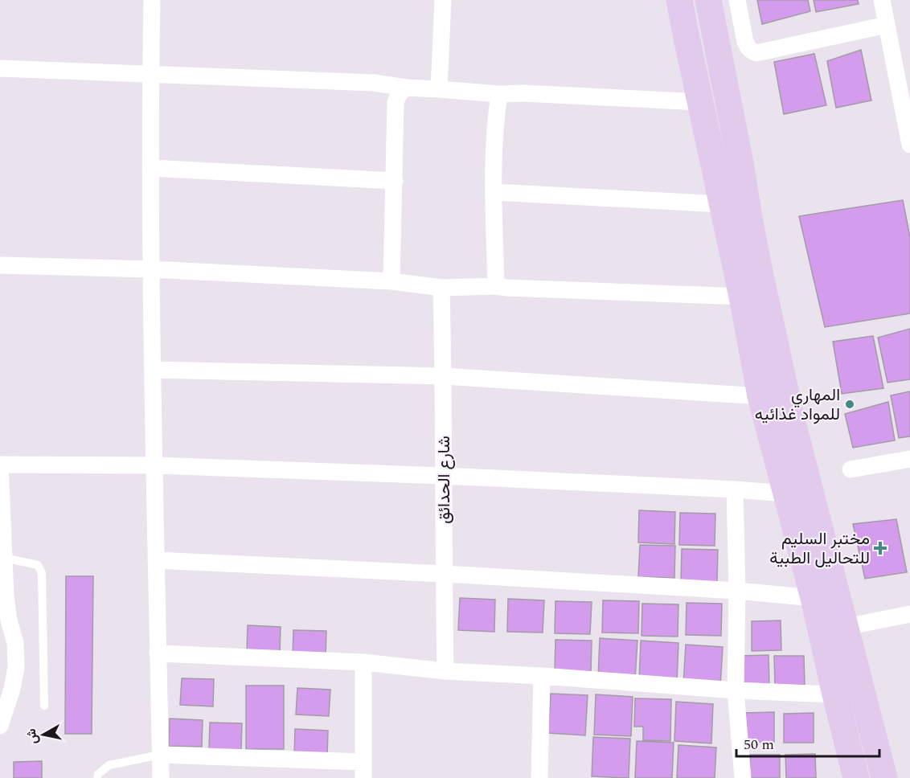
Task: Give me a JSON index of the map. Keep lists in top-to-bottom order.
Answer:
{
  "streets": {
    "street": ["شارع الحدائق"]
  },
  "places": {
    "other": ["المهاري للمواد غذائيه"],
    "health": ["مختبر السليم للتحاليل الطبية"]
  },
  "scale_bar": "50 m",
  "north": "left"
}
